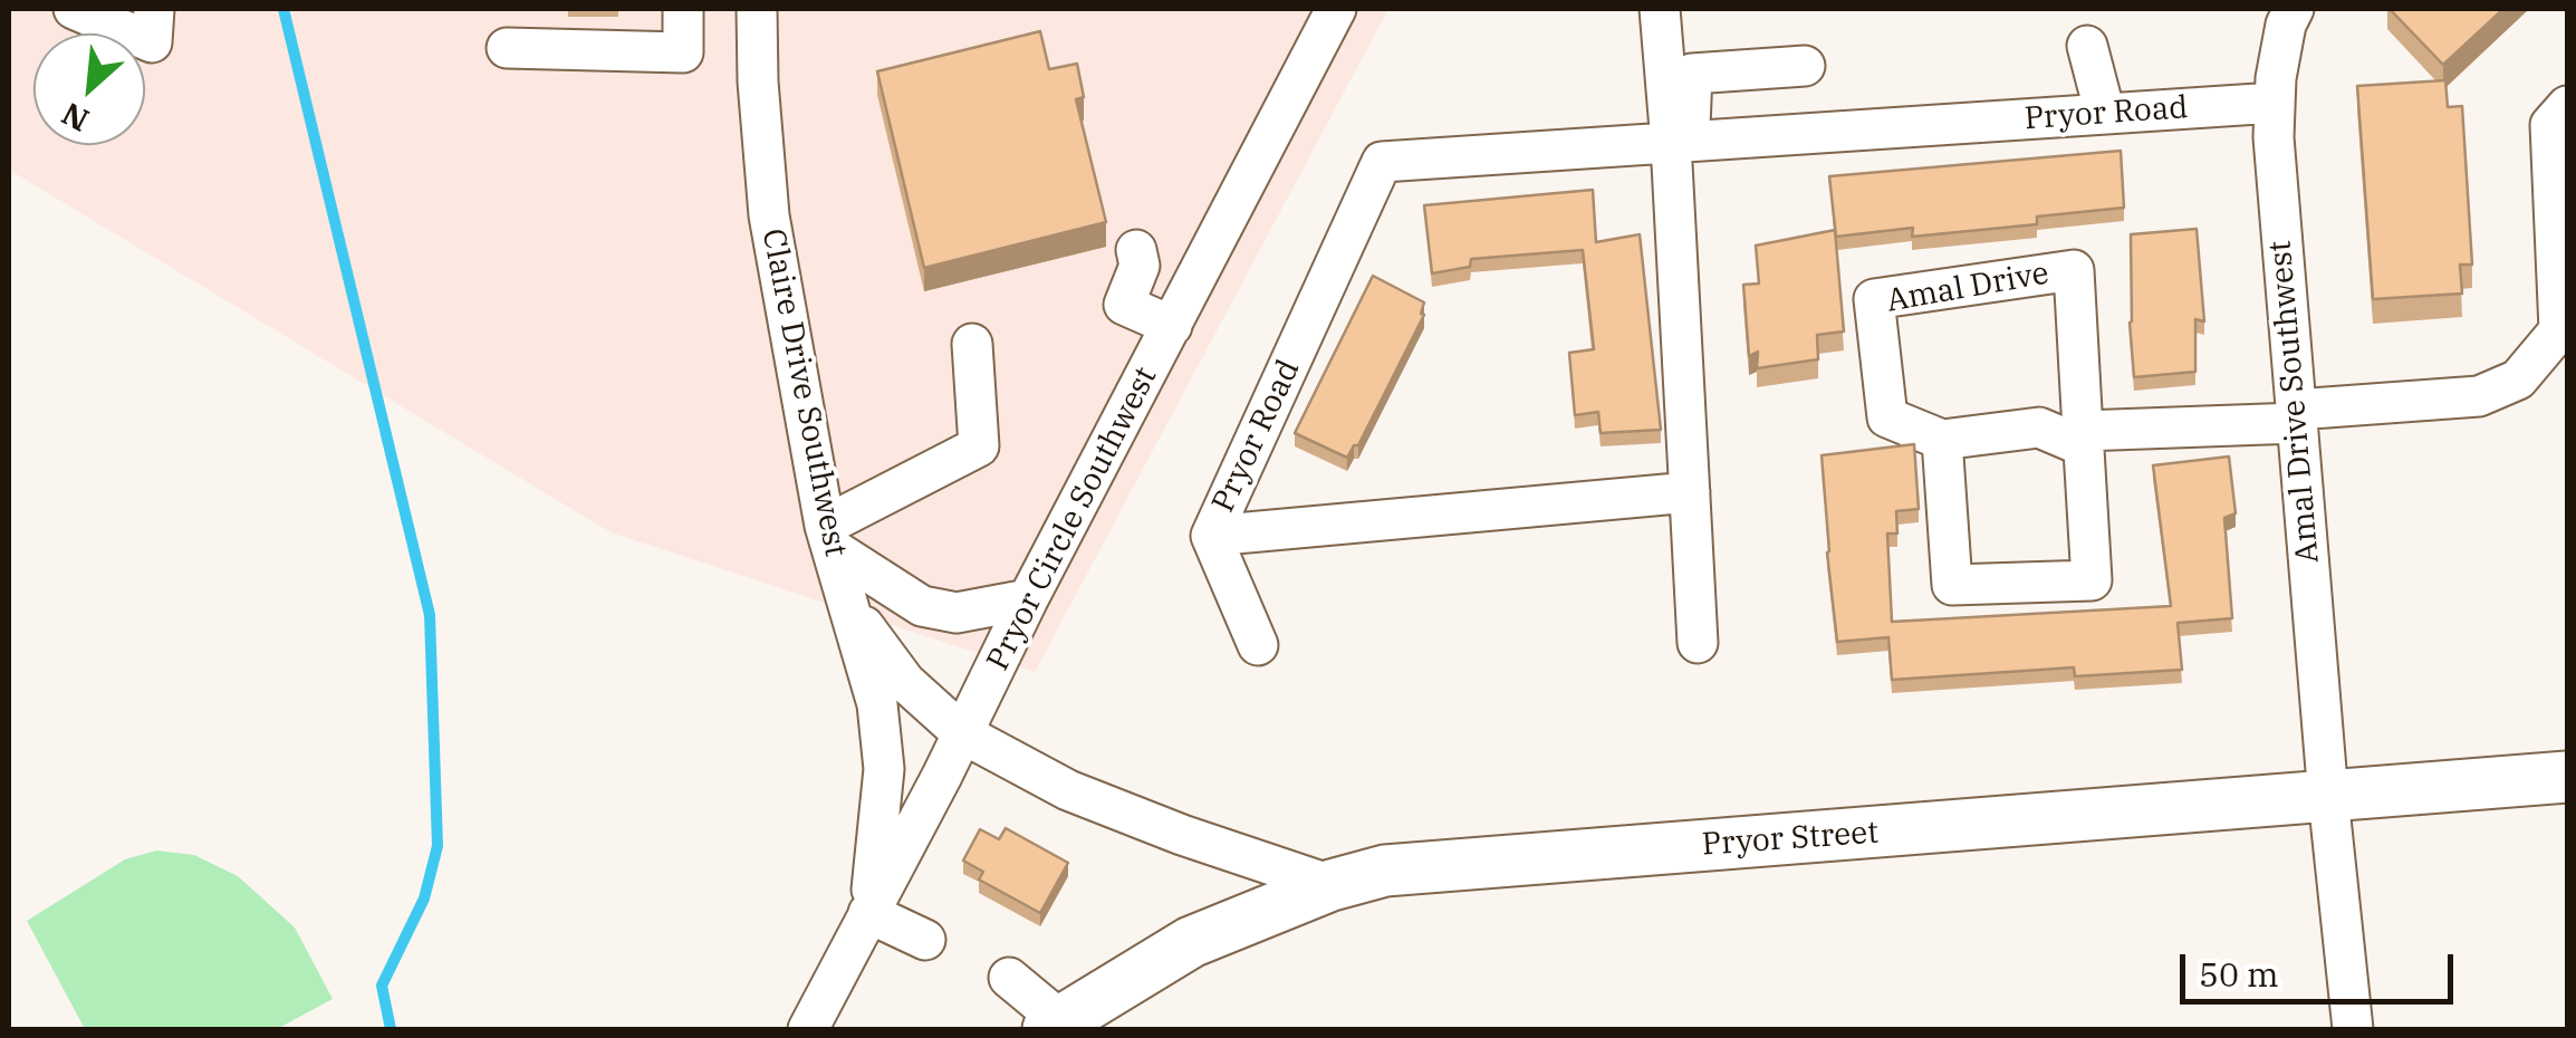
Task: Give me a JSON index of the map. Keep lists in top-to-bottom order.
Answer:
{
  "streets": {
    "main road": ["Pryor Street"],
    "street": [
      "Pryor Road",
      "Amal Drive",
      "Claire Drive Southwest",
      "Amal Drive Southwest",
      "Pryor Circle Southwest"
    ]
  },
  "crossings": [
    ["Pryor Road", "Amal Drive Southwest"],
    ["Claire Drive Southwest", "Pryor Circle Southwest"],
    ["Claire Drive Southwest", "Pryor Street"],
    ["Amal Drive Southwest", "Pryor Street"]
  ],
  "scale_bar": "50 m",
  "north": "bottom left"
}
